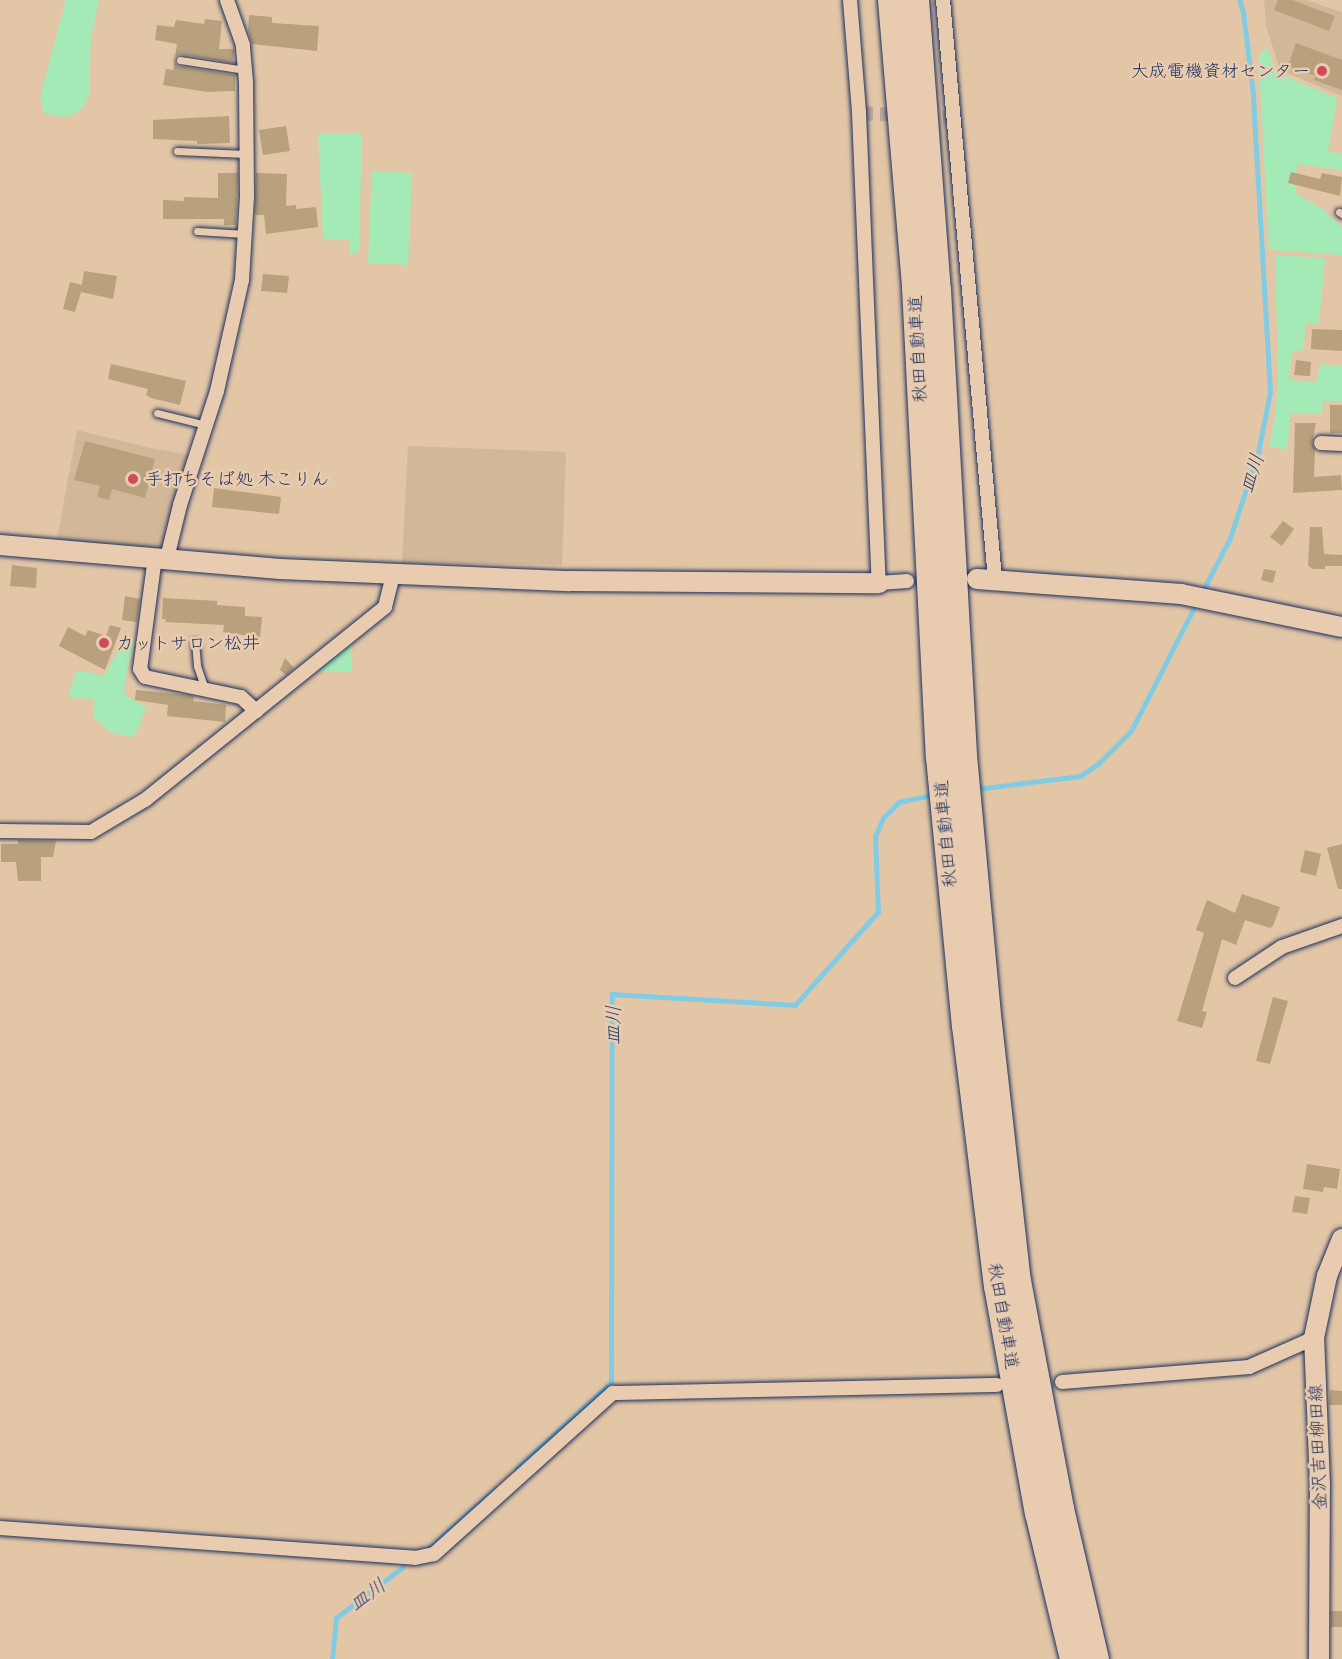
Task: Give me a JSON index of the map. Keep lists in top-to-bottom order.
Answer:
{
  "streets": {
    "highway": ["秋田自動車道"],
    "street": ["金沢吉田柳田線"]
  },
  "water": ["皿川"],
  "places": ["大成電機資材センター", "手打ちそば処 木こりん", "カットサロン松井"]
}
